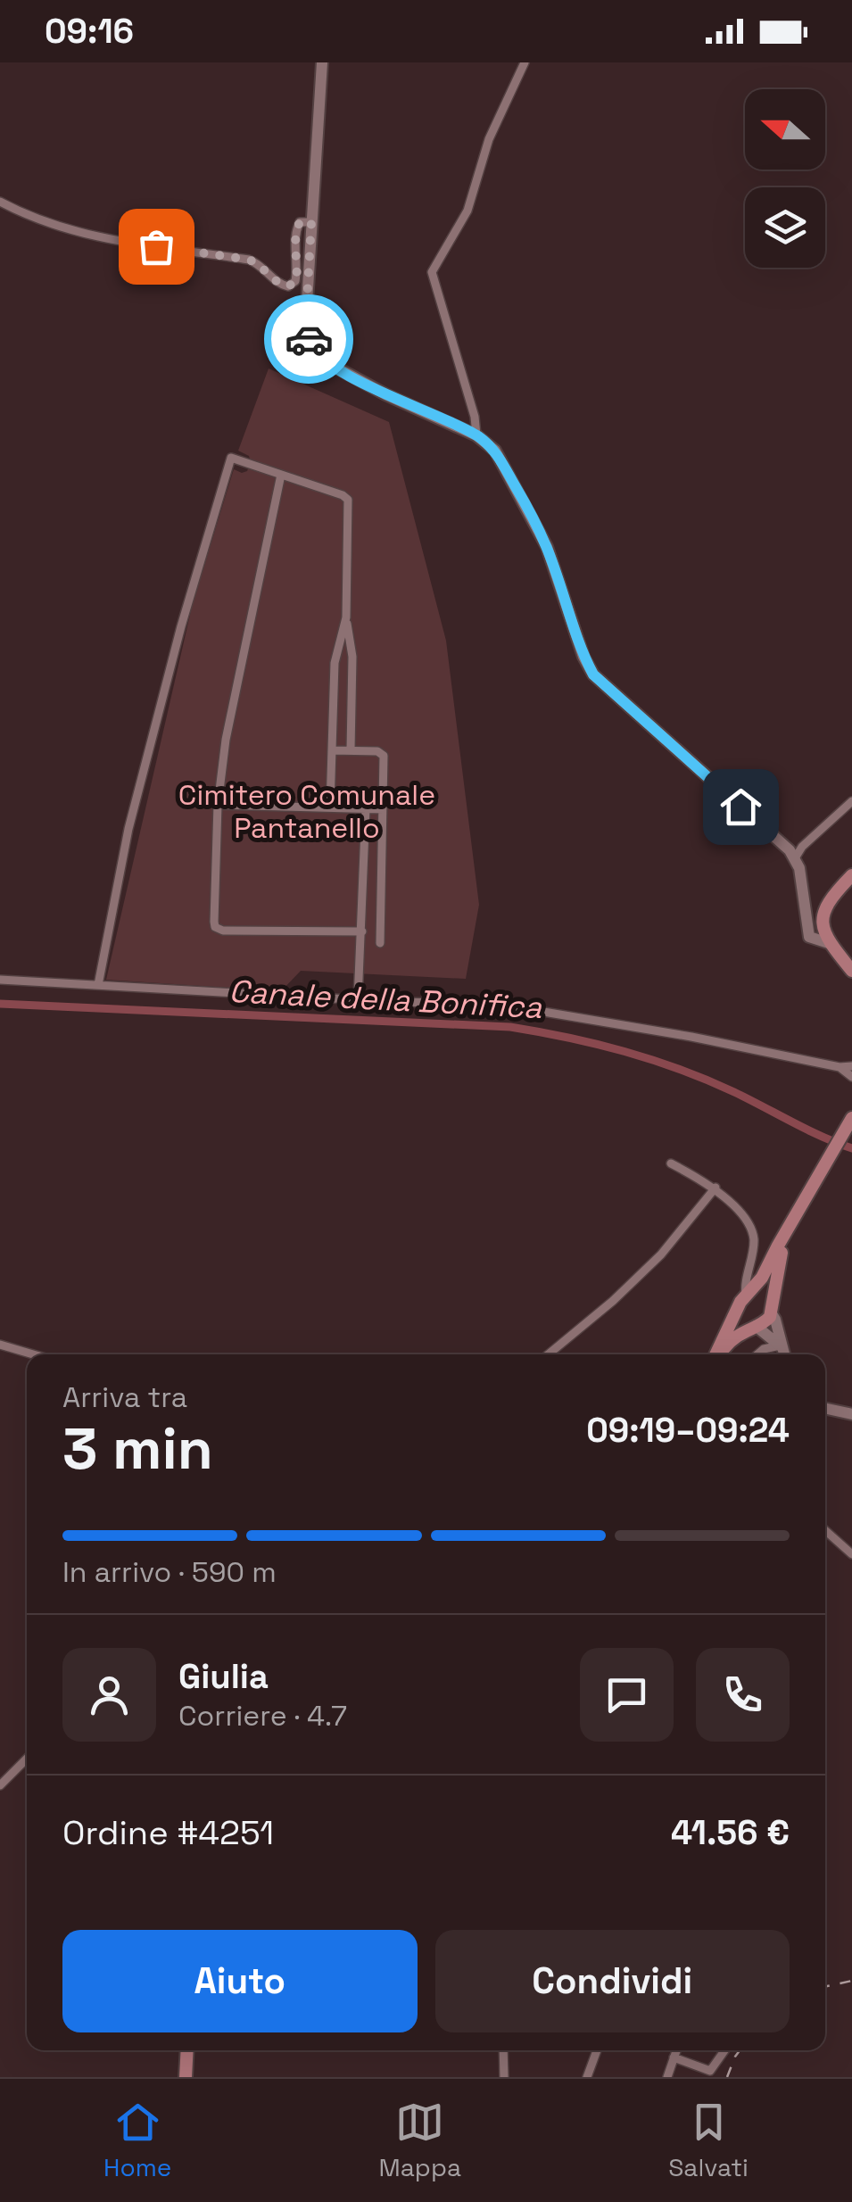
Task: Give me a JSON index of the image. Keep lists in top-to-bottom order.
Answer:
{
  "water": ["Canale della Bonifica"],
  "parks": ["Cimitero Comunale Pantanello"],
  "north": "left",
  "page": {
    "status": "09:16",
    "heading": ["3 min", "Arriva tra", "09:19–09:24"],
    "panel": [
      "Giulia",
      "Corriere · 4.7",
      "Ordine #4251",
      "41.56 €"
    ],
    "bar": "In arrivo · 590 m",
    "buttons": ["Aiuto", "Condividi"],
    "tabs": ["Home", "Mappa", "Salvati"]
  }
}
